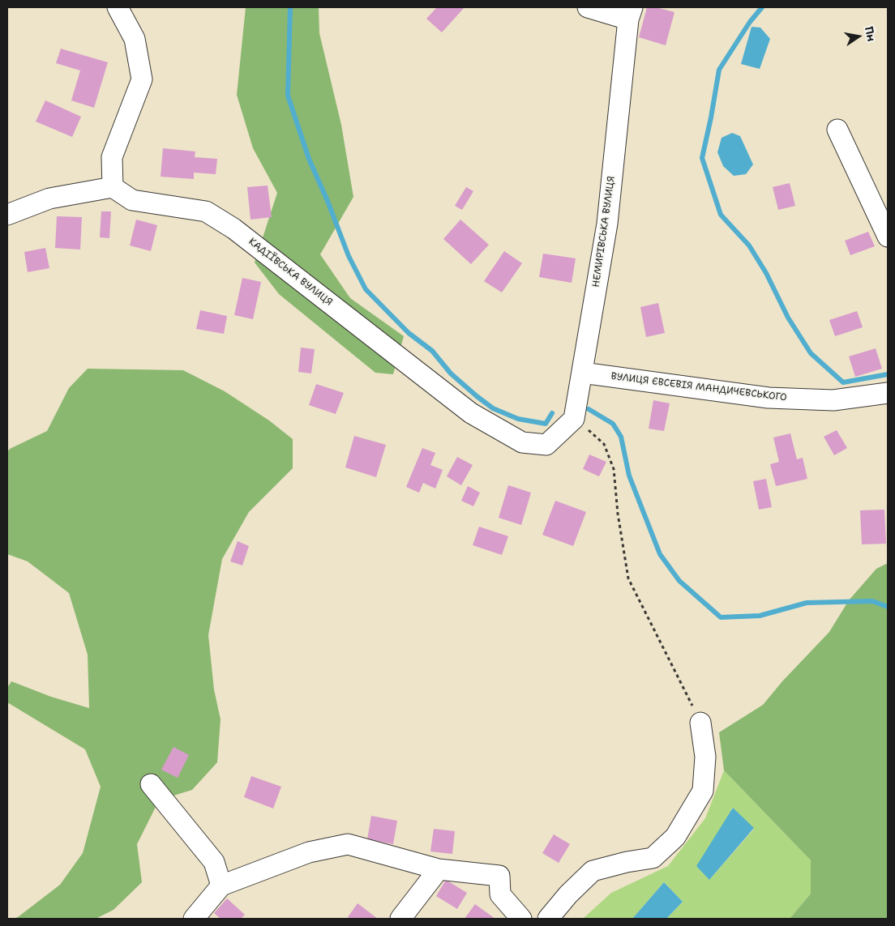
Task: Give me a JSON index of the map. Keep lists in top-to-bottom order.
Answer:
{
  "streets": {
    "street": ["НЕМИРІВСЬКА ВУЛИЦЯ", "КАДІЇВСЬКА ВУЛИЦЯ", "ВУЛИЦЯ ЄВСЕВІЯ МАНДИЧЕВСЬКОГО"]
  },
  "crossings": [
    ["НЕМИРІВСЬКА ВУЛИЦЯ", "КАДІЇВСЬКА ВУЛИЦЯ"],
    ["НЕМИРІВСЬКА ВУЛИЦЯ", "ВУЛИЦЯ ЄВСЕВІЯ МАНДИЧЕВСЬКОГО"]
  ],
  "north": "right"
}
